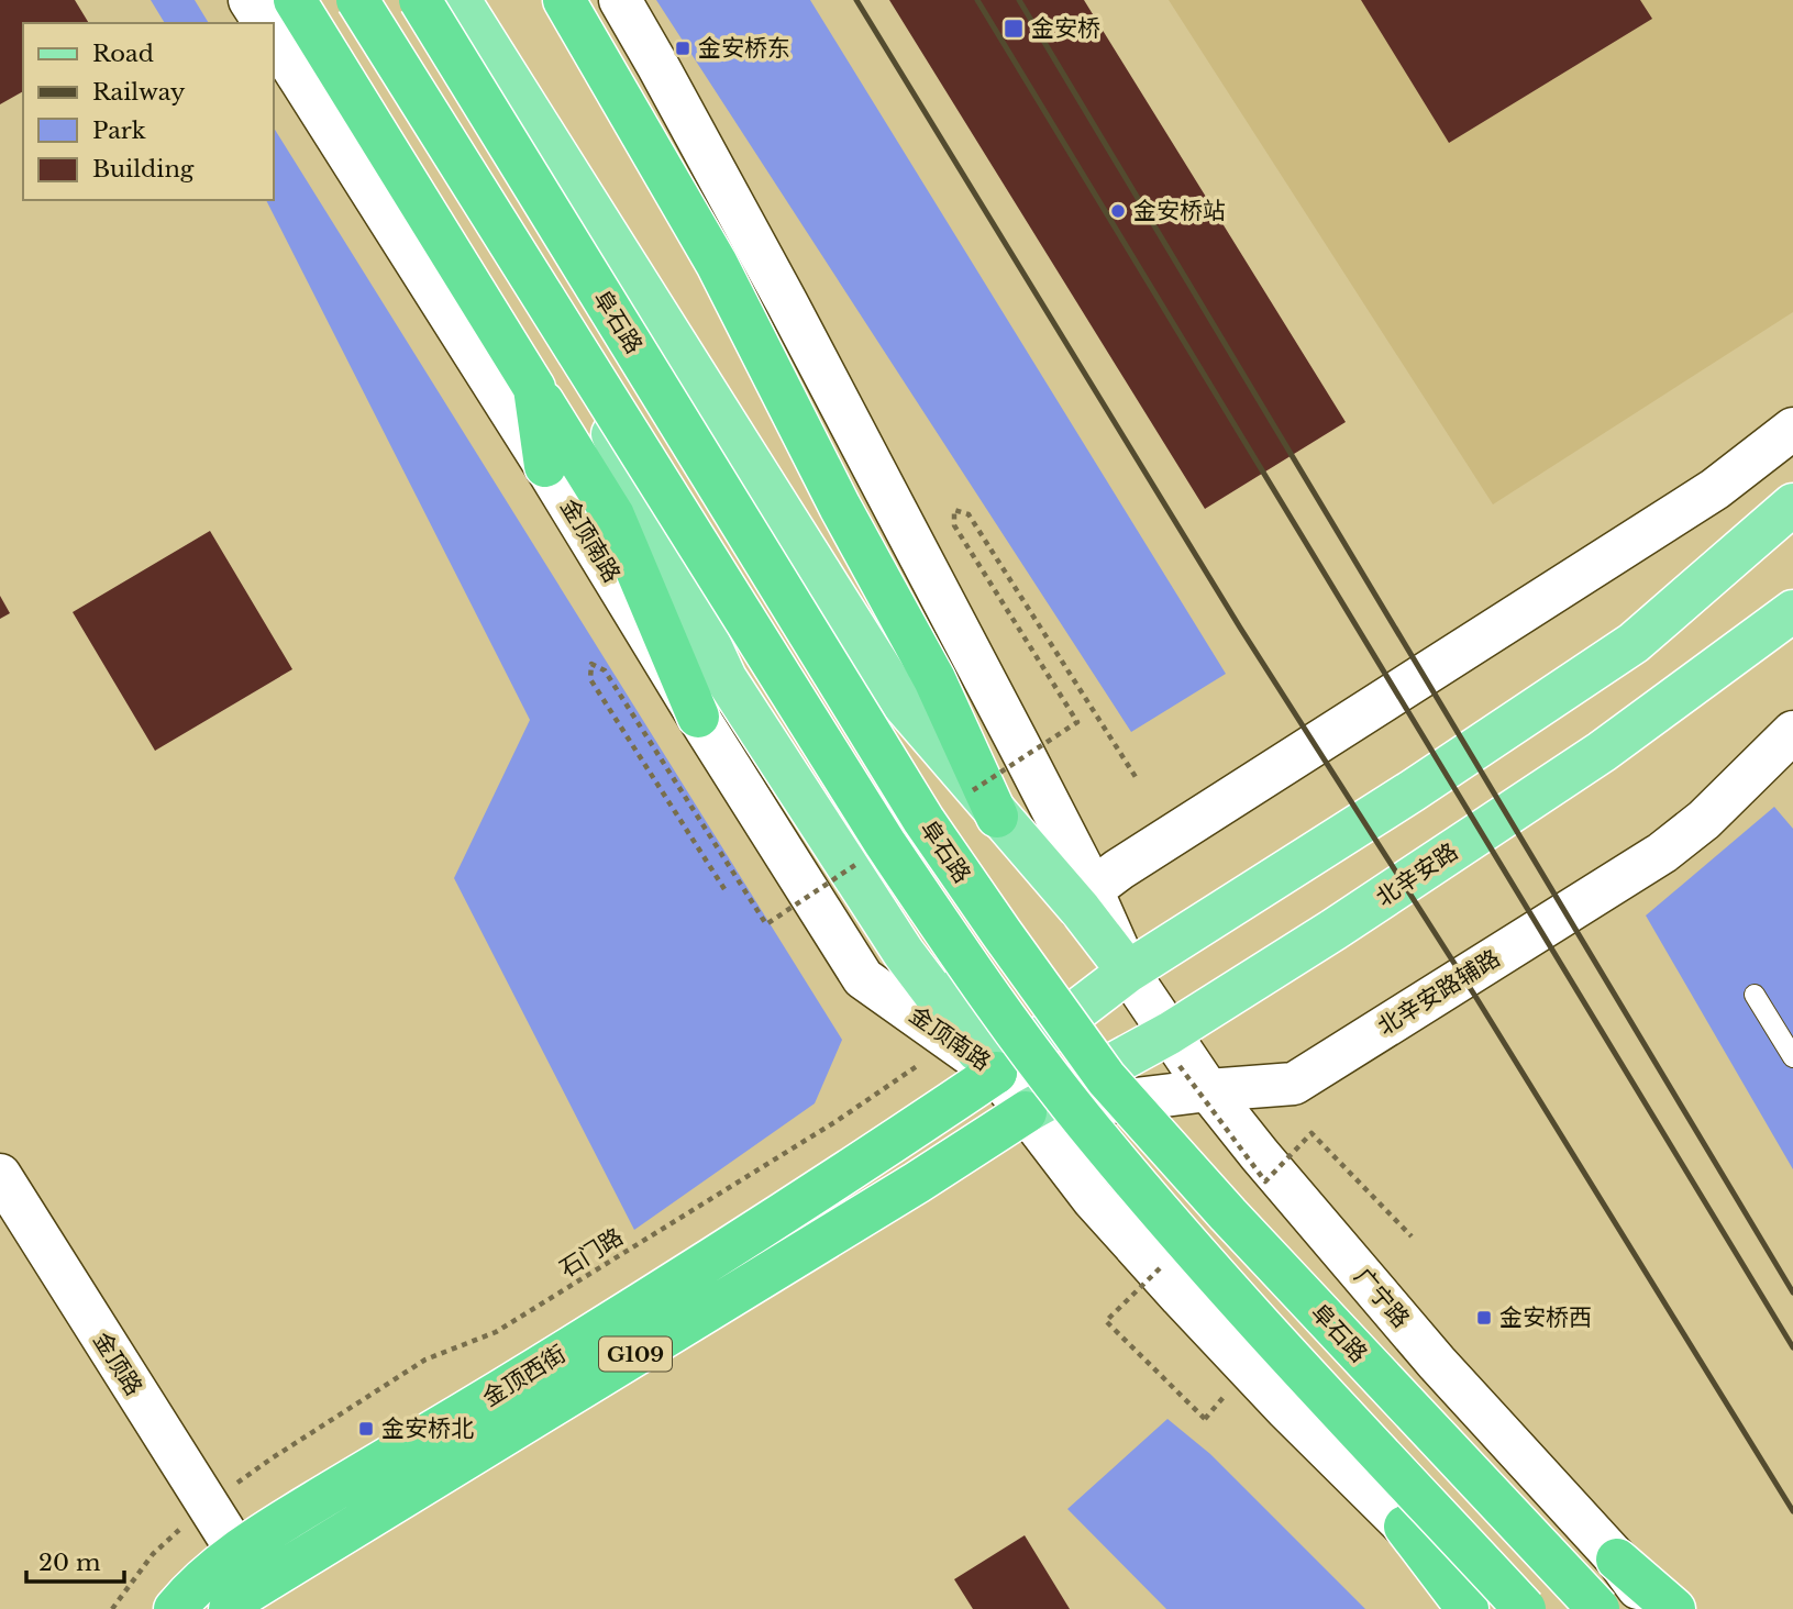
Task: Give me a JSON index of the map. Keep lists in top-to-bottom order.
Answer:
{
  "streets": {
    "highway": ["阜石路", "G109", "金顶西街"],
    "main road": ["金顶南路", "北辛安路"],
    "street": ["北辛安路辅路", "广宁路", "金顶路"],
    "path": ["石门路"]
  },
  "crossings": [
    ["金顶南路", "石门路"],
    ["金顶南路", "金顶西街"],
    ["北辛安路", "北辛安路辅路"],
    ["北辛安路", "广宁路"],
    ["北辛安路", "金顶西街"],
    ["北辛安路辅路", "广宁路"],
    ["北辛安路辅路", "金顶西街"],
    ["石门路", "金顶路"],
    ["金顶路", "金顶西街"]
  ],
  "places": {
    "transit": [
      "金安桥",
      "金安桥东",
      "金安桥西",
      "金安桥北"
    ],
    "other": ["金安桥站"]
  },
  "legend": [
    "Road",
    "Railway",
    "Park",
    "Building"
  ],
  "scale_bar": "20 m"
}
